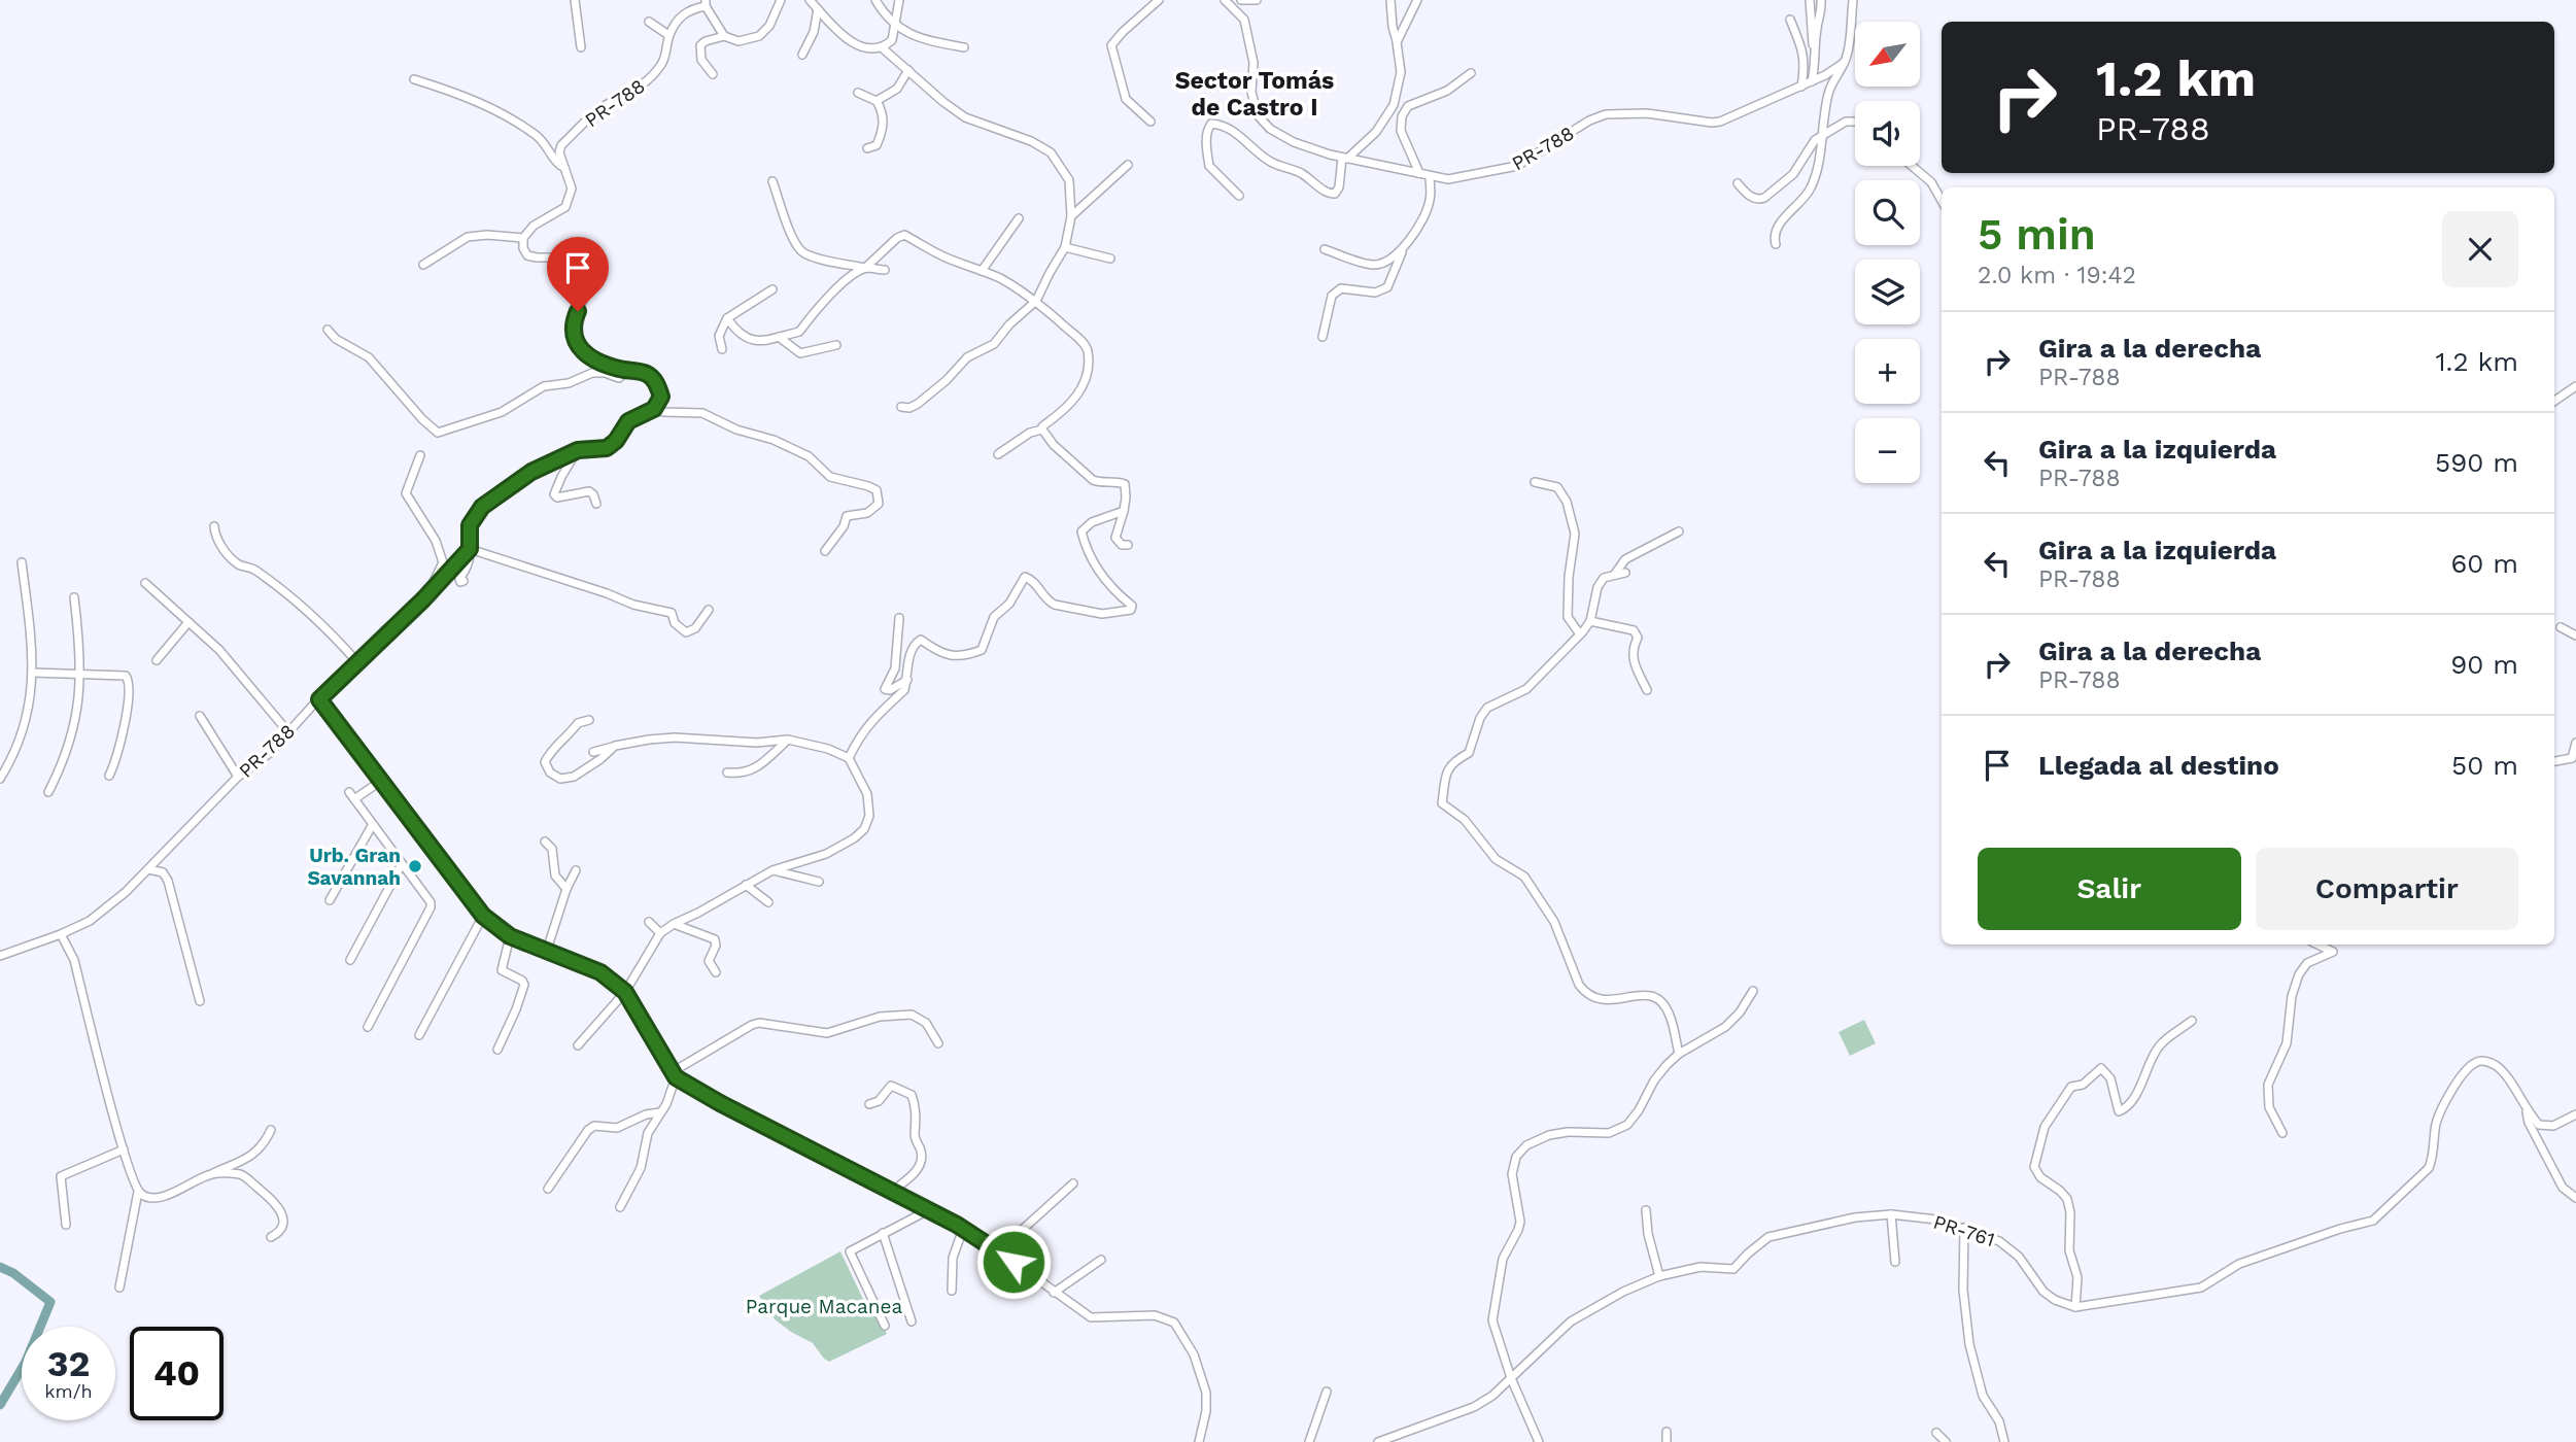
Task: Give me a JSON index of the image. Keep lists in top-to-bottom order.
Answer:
{
  "streets": {
    "street": ["PR-788", "PR-761"]
  },
  "districts": ["Sector Tomás de Castro I"],
  "parks": ["Parque Macanea"],
  "places": ["Urb. Gran Savannah"],
  "north": "bottom left",
  "page": {
    "map_buttons": ["+", "−"],
    "turn": ["1.2 km", "PR-788"],
    "heading": ["5 min", "2.0 km · 19:42"],
    "list": [
      {
        "name": "Gira a la derecha",
        "note": "PR-788",
        "value": "1.2 km"
      },
      {
        "name": "Gira a la izquierda",
        "note": "PR-788",
        "value": "590 m"
      },
      {
        "name": "Gira a la izquierda",
        "note": "PR-788",
        "value": "60 m"
      },
      {
        "name": "Gira a la derecha",
        "note": "PR-788",
        "value": "90 m"
      },
      {
        "name": "Llegada al destino",
        "value": "50 m"
      }
    ],
    "buttons": ["Salir", "Compartir"],
    "speed": "32 km/h",
    "limit": "40"
  }
}
